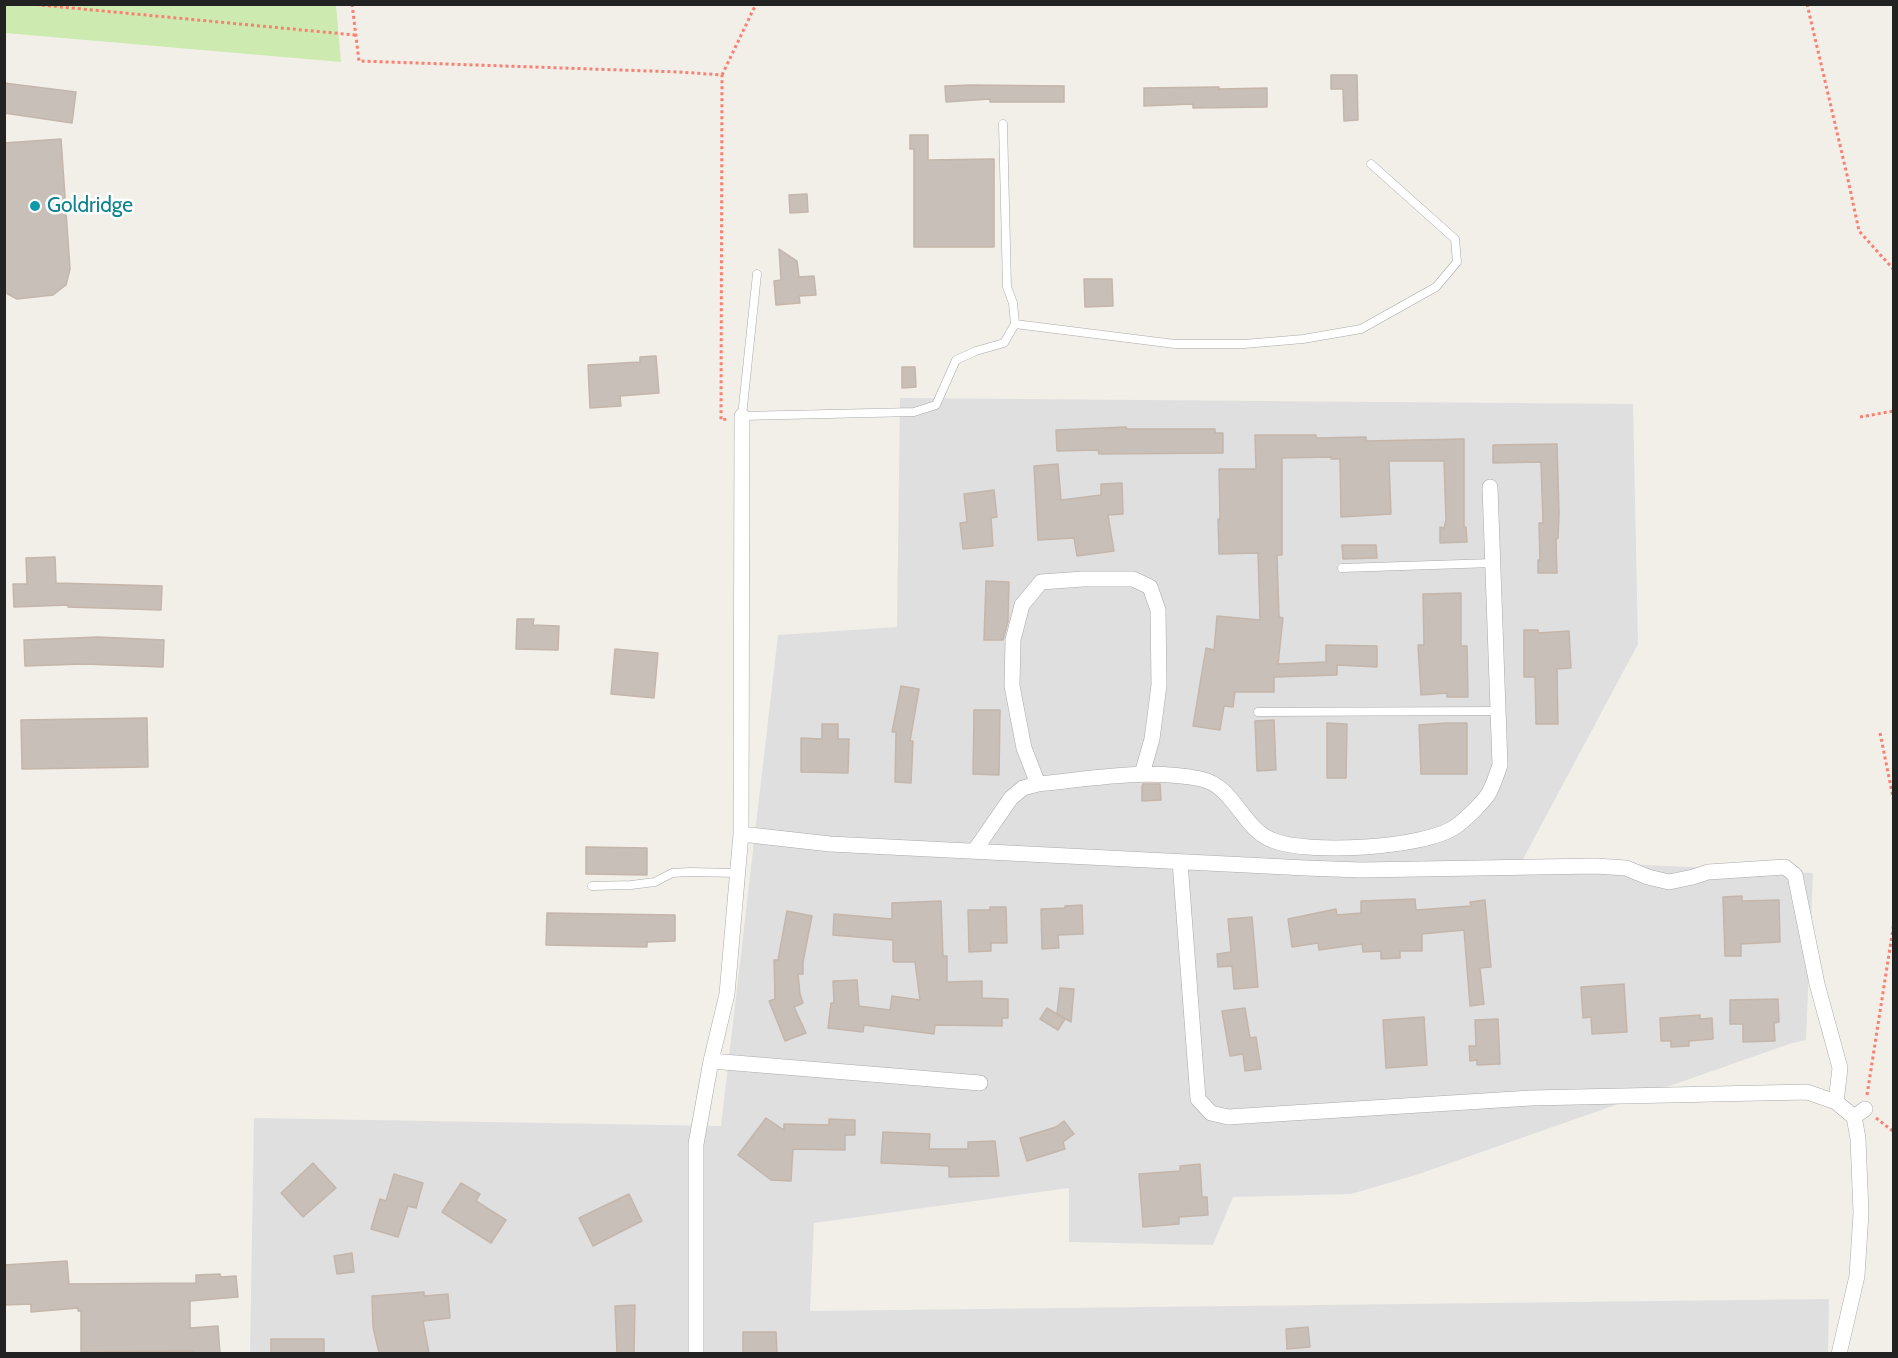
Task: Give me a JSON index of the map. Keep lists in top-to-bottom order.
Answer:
{
  "places": ["Goldridge"]
}
